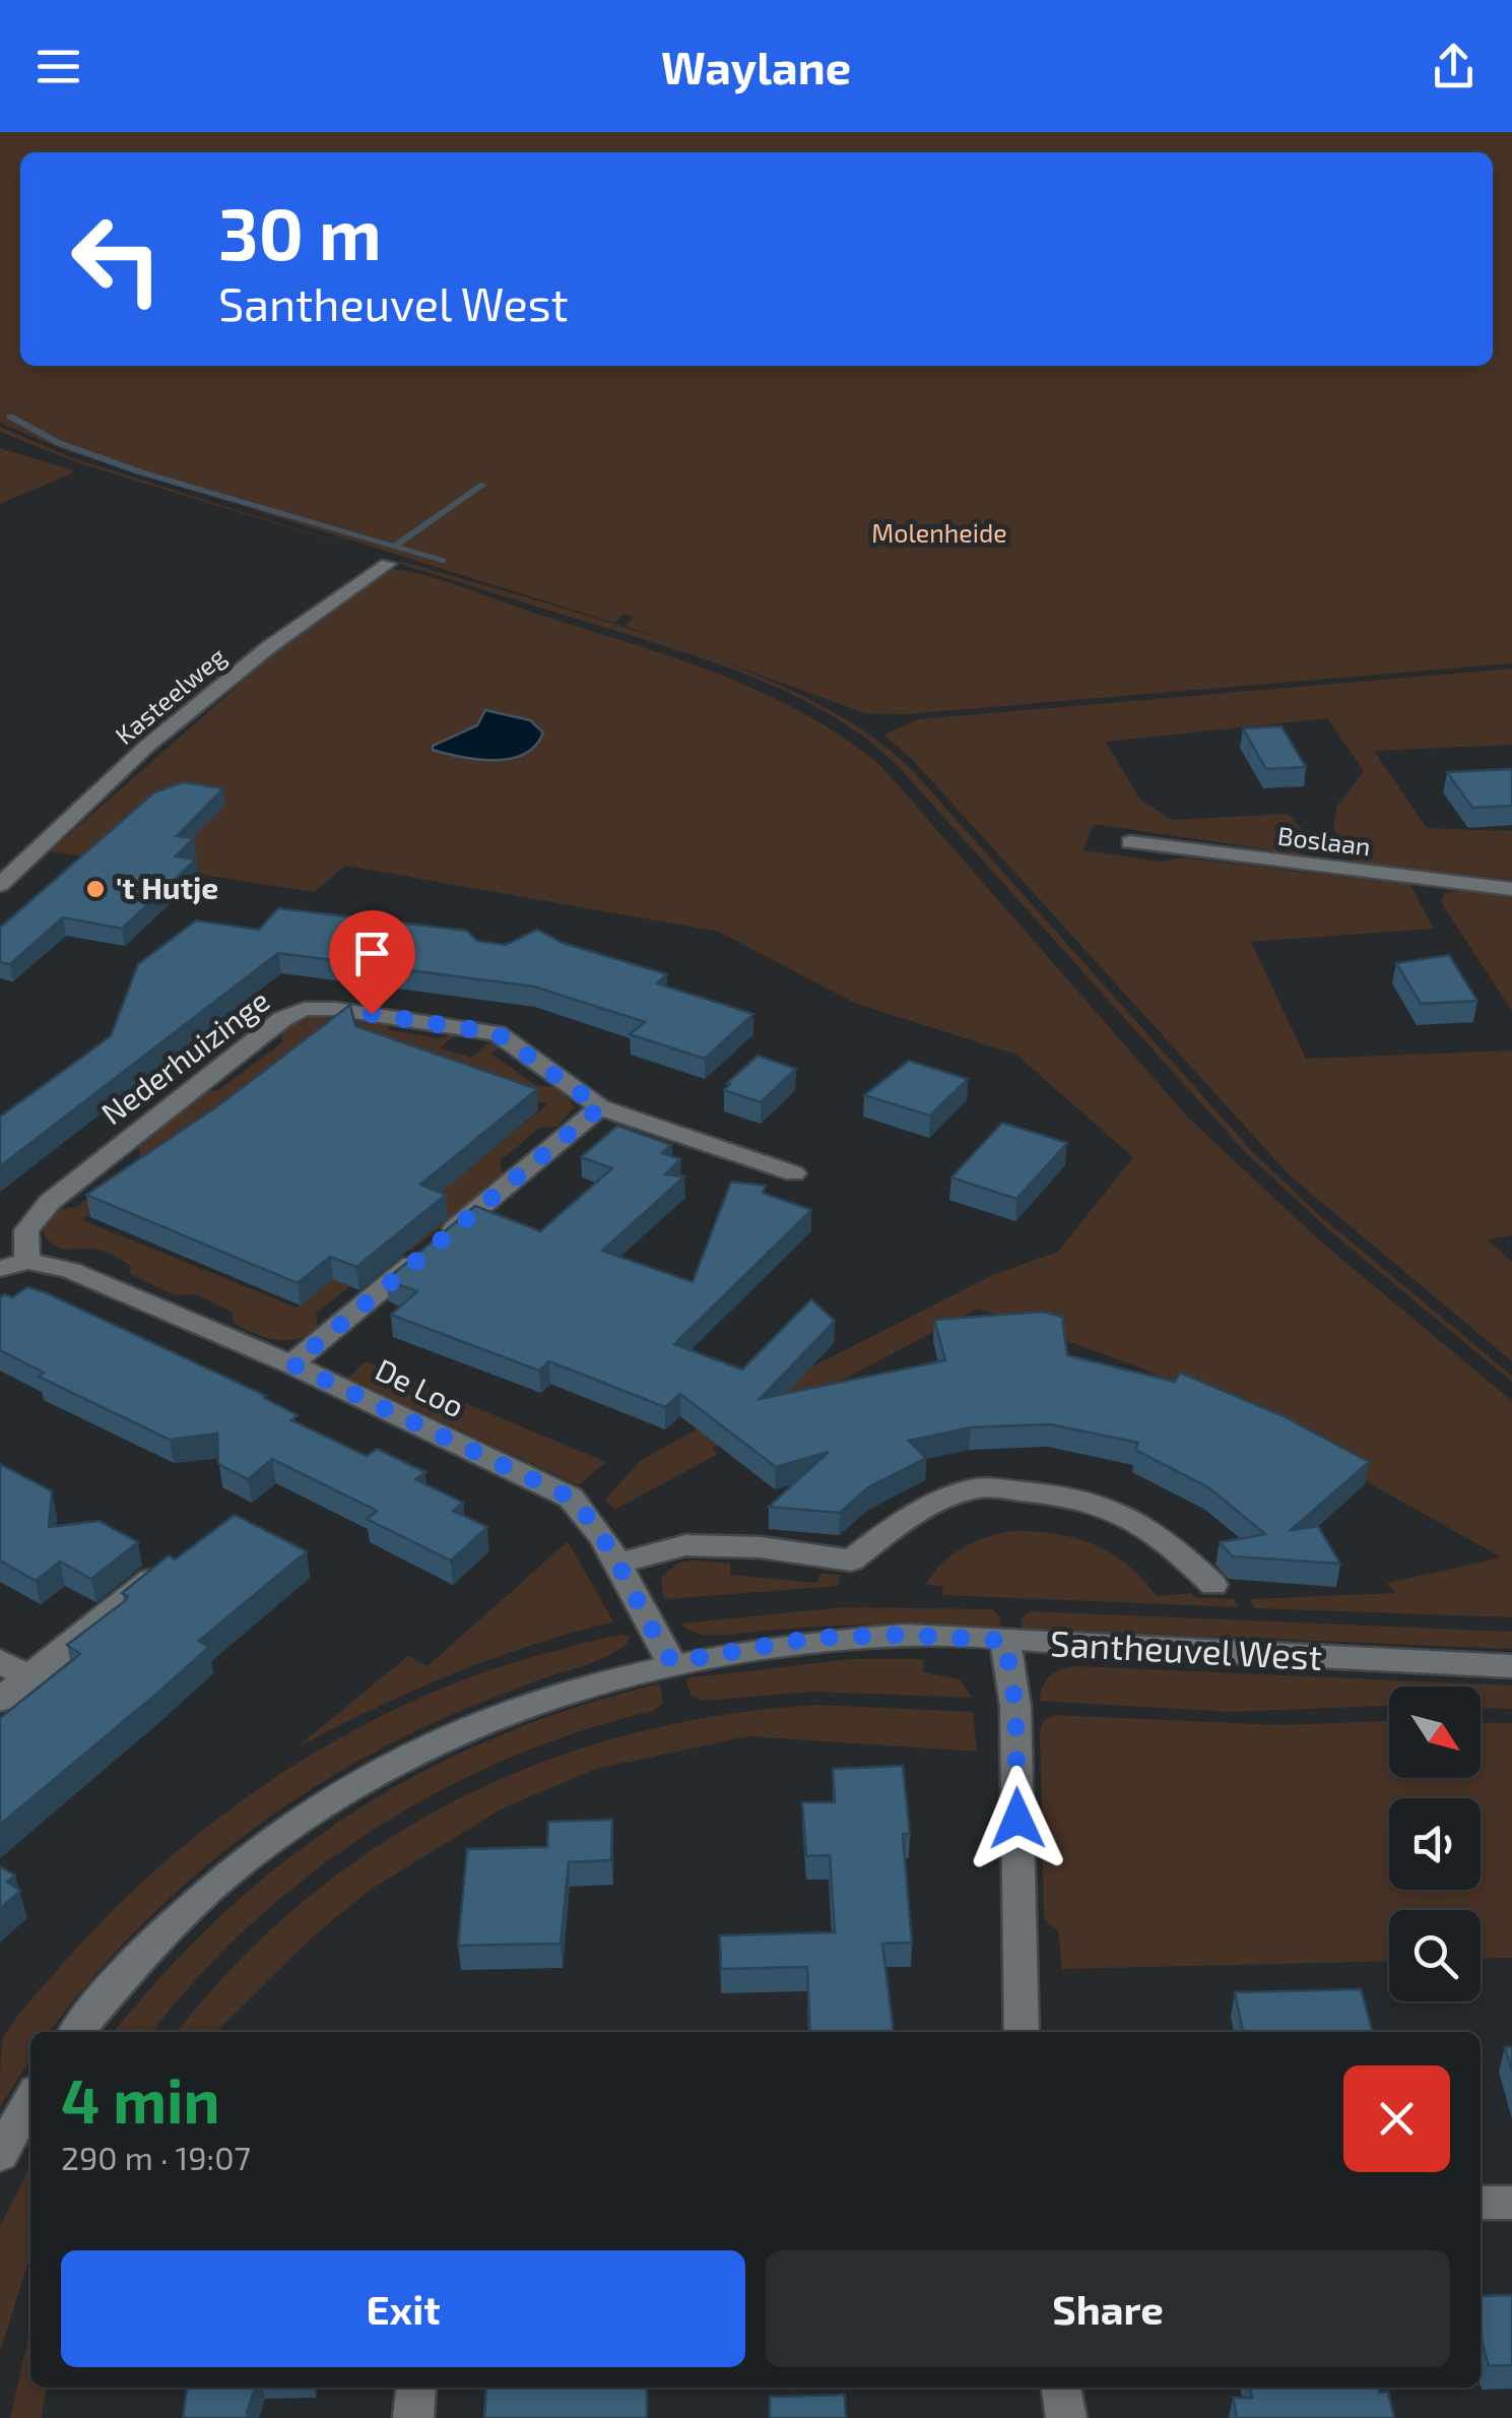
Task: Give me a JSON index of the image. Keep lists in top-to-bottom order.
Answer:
{
  "streets": {
    "street": [
      "Kasteelweg",
      "Boslaan",
      "Nederhuizinge",
      "De Loo",
      "Santheuvel West"
    ]
  },
  "crossings": [
    ["Nederhuizinge", "De Loo"],
    ["De Loo", "Santheuvel West"]
  ],
  "parks": ["Molenheide"],
  "places": ["'t Hutje"],
  "north": "bottom right",
  "page": {
    "header": "Waylane",
    "turn": ["30 m", "Santheuvel West"],
    "heading": ["4 min", "290 m · 19:07"],
    "buttons": ["Exit", "Share"]
  }
}
